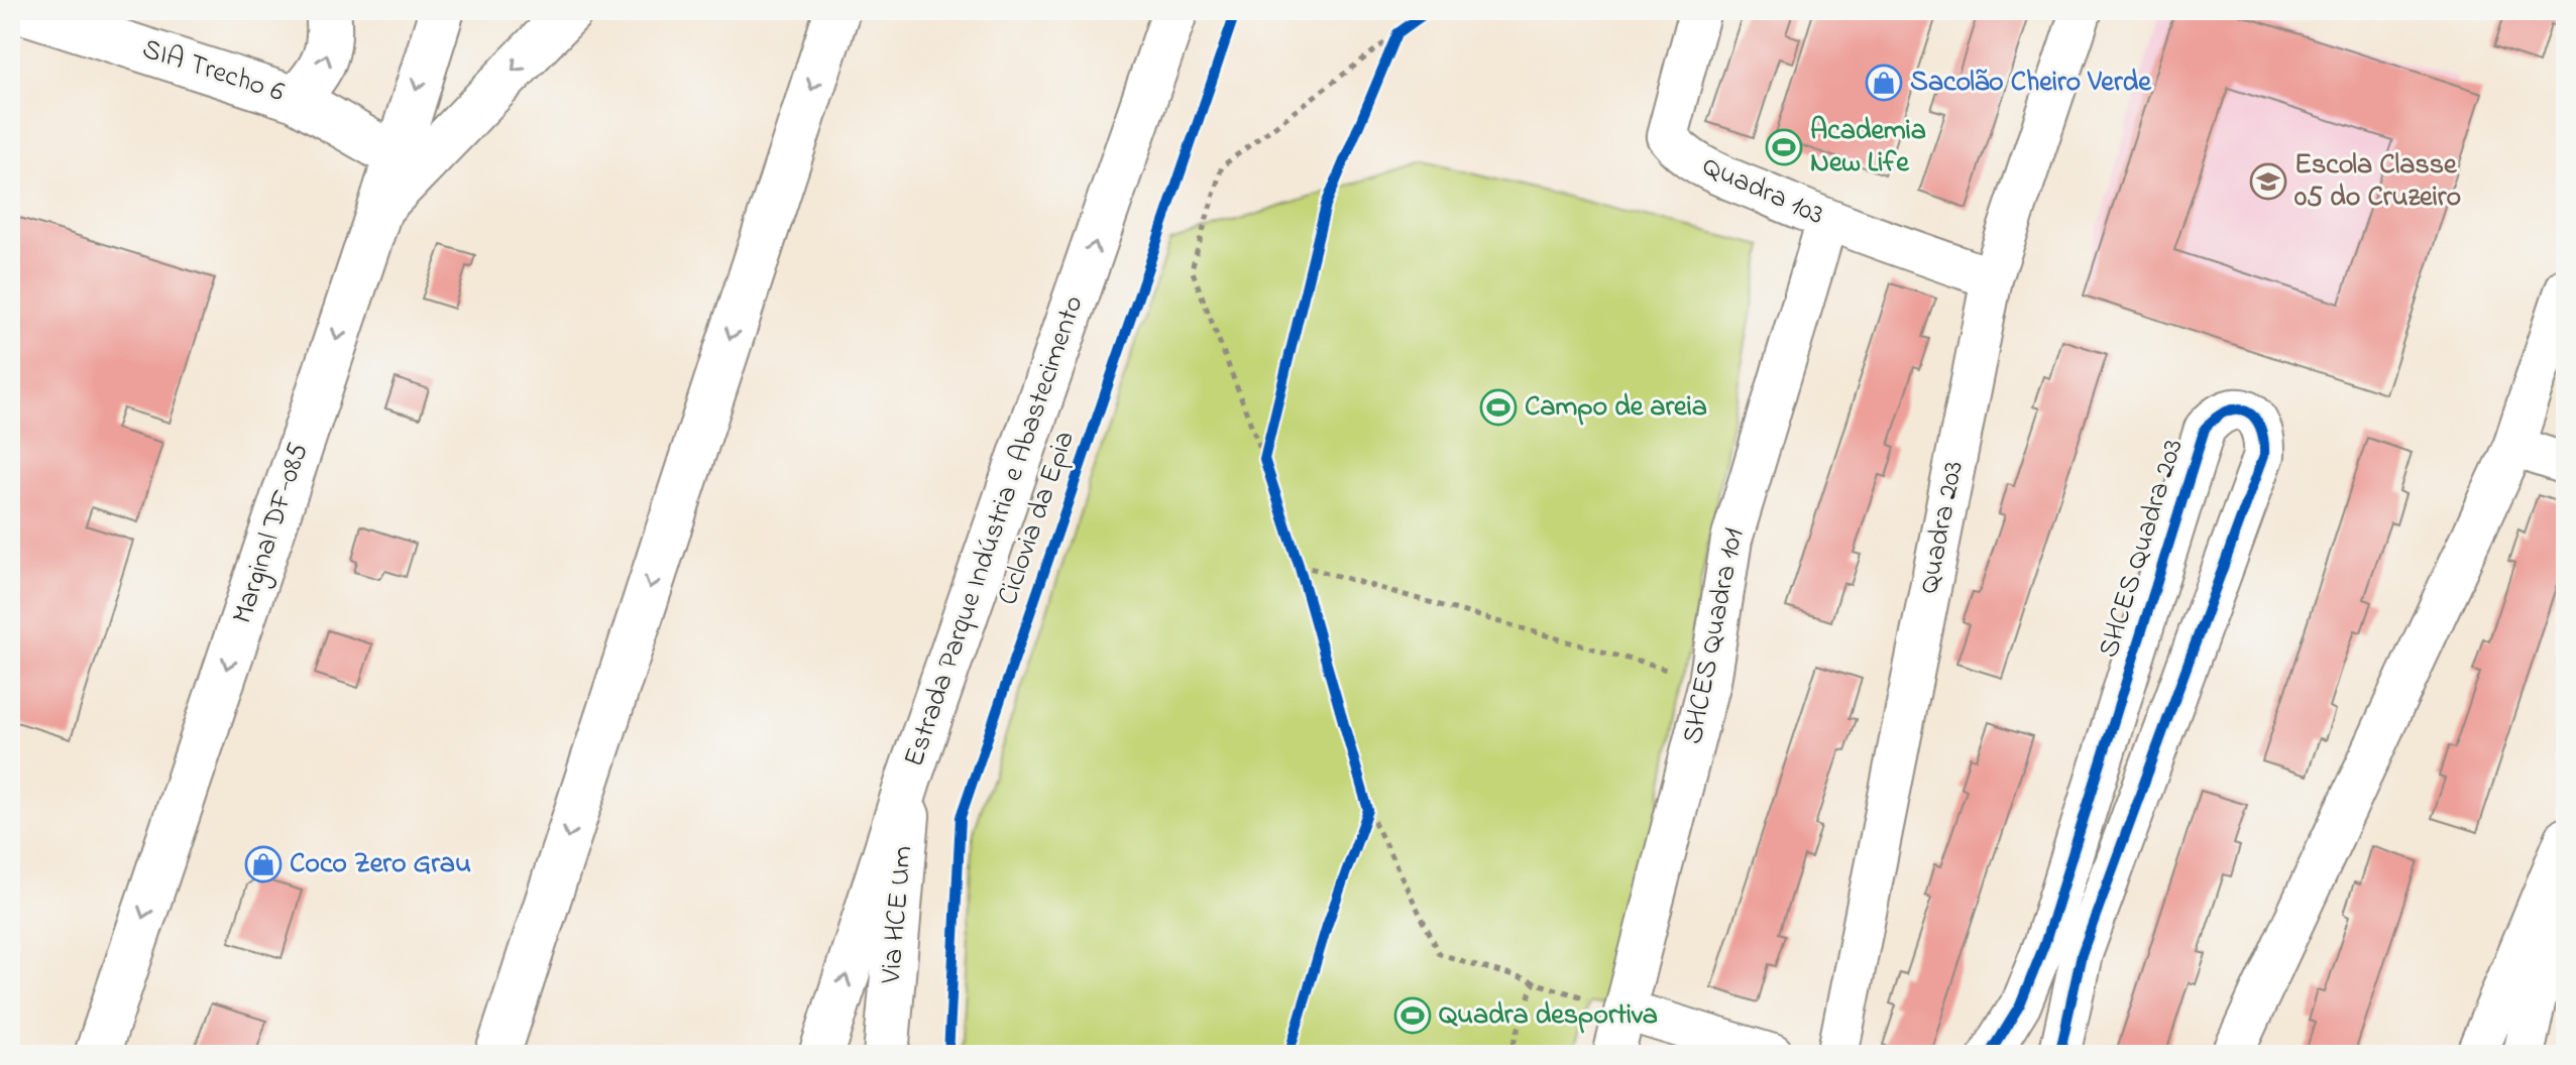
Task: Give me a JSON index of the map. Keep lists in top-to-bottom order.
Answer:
{
  "streets": {
    "main road": [
      "SIA Trecho 6",
      "Estrada Parque Indústria e Abastecimento",
      "Marginal DF-085",
      "Via HCE Um"
    ],
    "street": [
      "Quadra 103",
      "Quadra 203",
      "SHCES Quadra 203",
      "SHCES Quadra 101"
    ],
    "cycle path": ["Ciclovia da Epia"]
  },
  "crossings": [
    ["SIA Trecho 6", "Marginal DF-085"],
    ["Quadra 103", "Quadra 203"],
    ["Quadra 103", "SHCES Quadra 101"],
    ["Estrada Parque Indústria e Abastecimento", "Via HCE Um"]
  ],
  "places": {
    "shop": ["Sacolão Cheiro Verde", "Coco Zero Grau"],
    "sports": ["Academia New Life", "Campo de areia", "Quadra desportiva"],
    "school or university": ["Escola Classe 05 do Cruzeiro"]
  }
}
